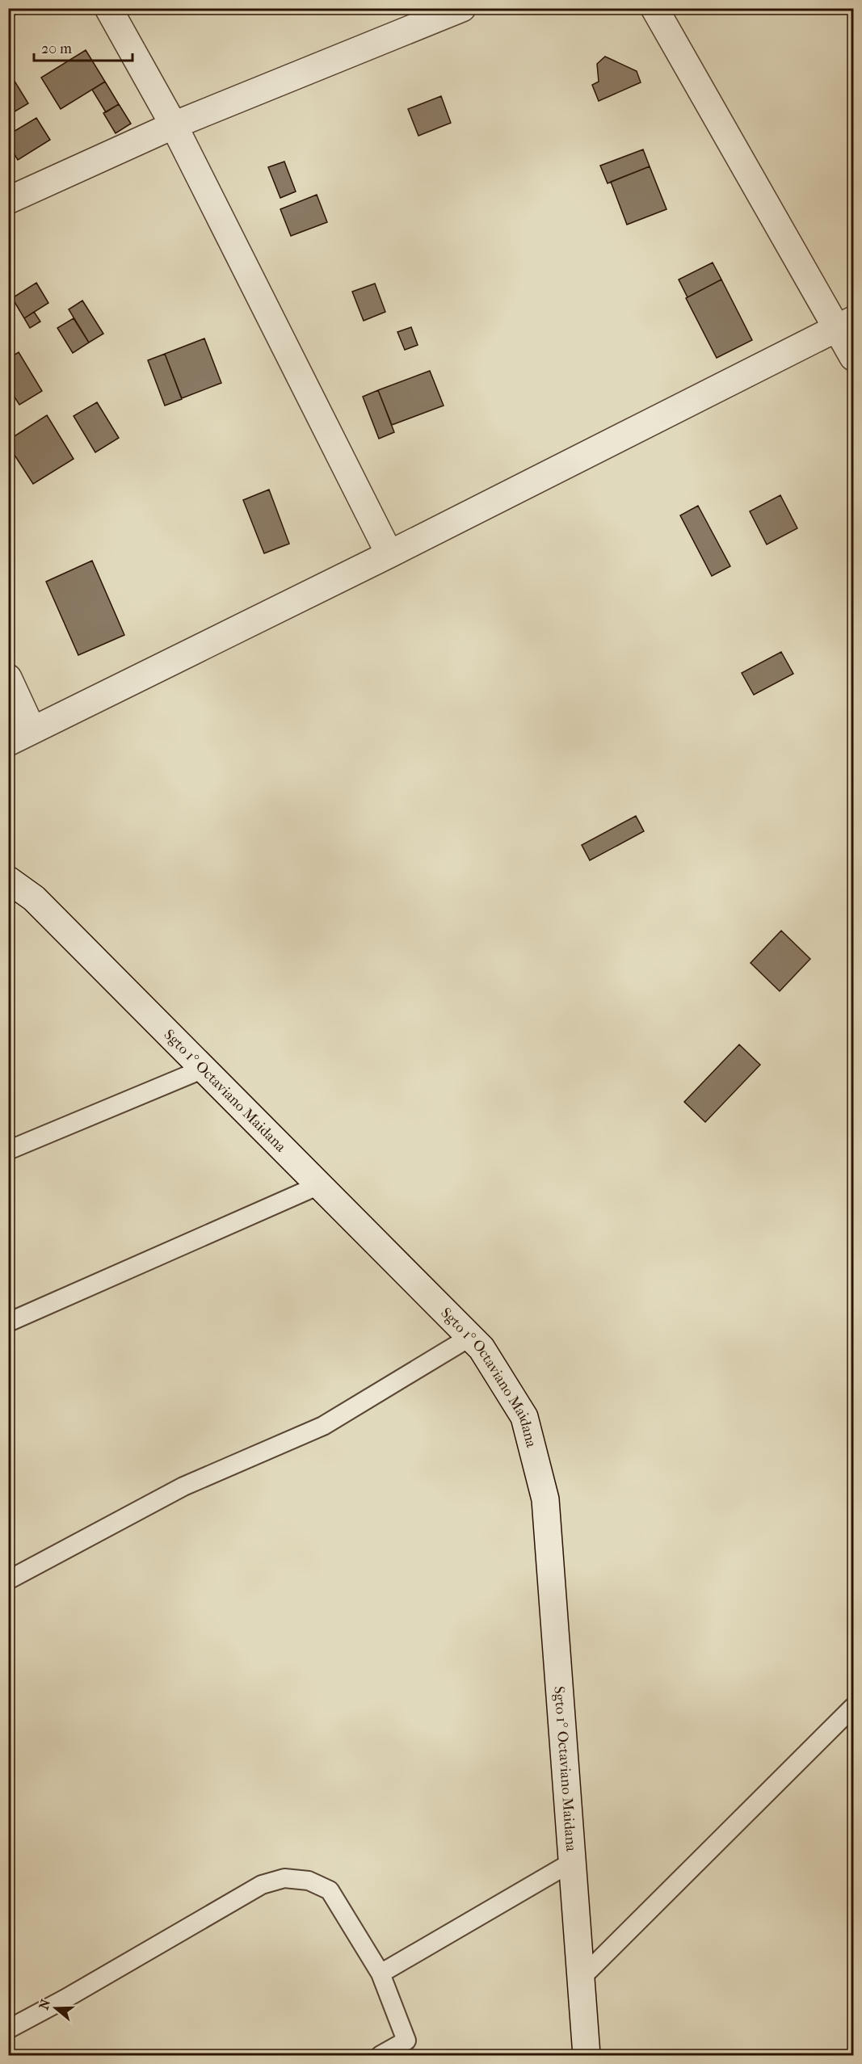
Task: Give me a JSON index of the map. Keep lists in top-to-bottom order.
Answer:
{
  "streets": {
    "street": ["Sgto 1° Octaviano Maidana"]
  },
  "scale_bar": "20 m",
  "north": "left"
}
